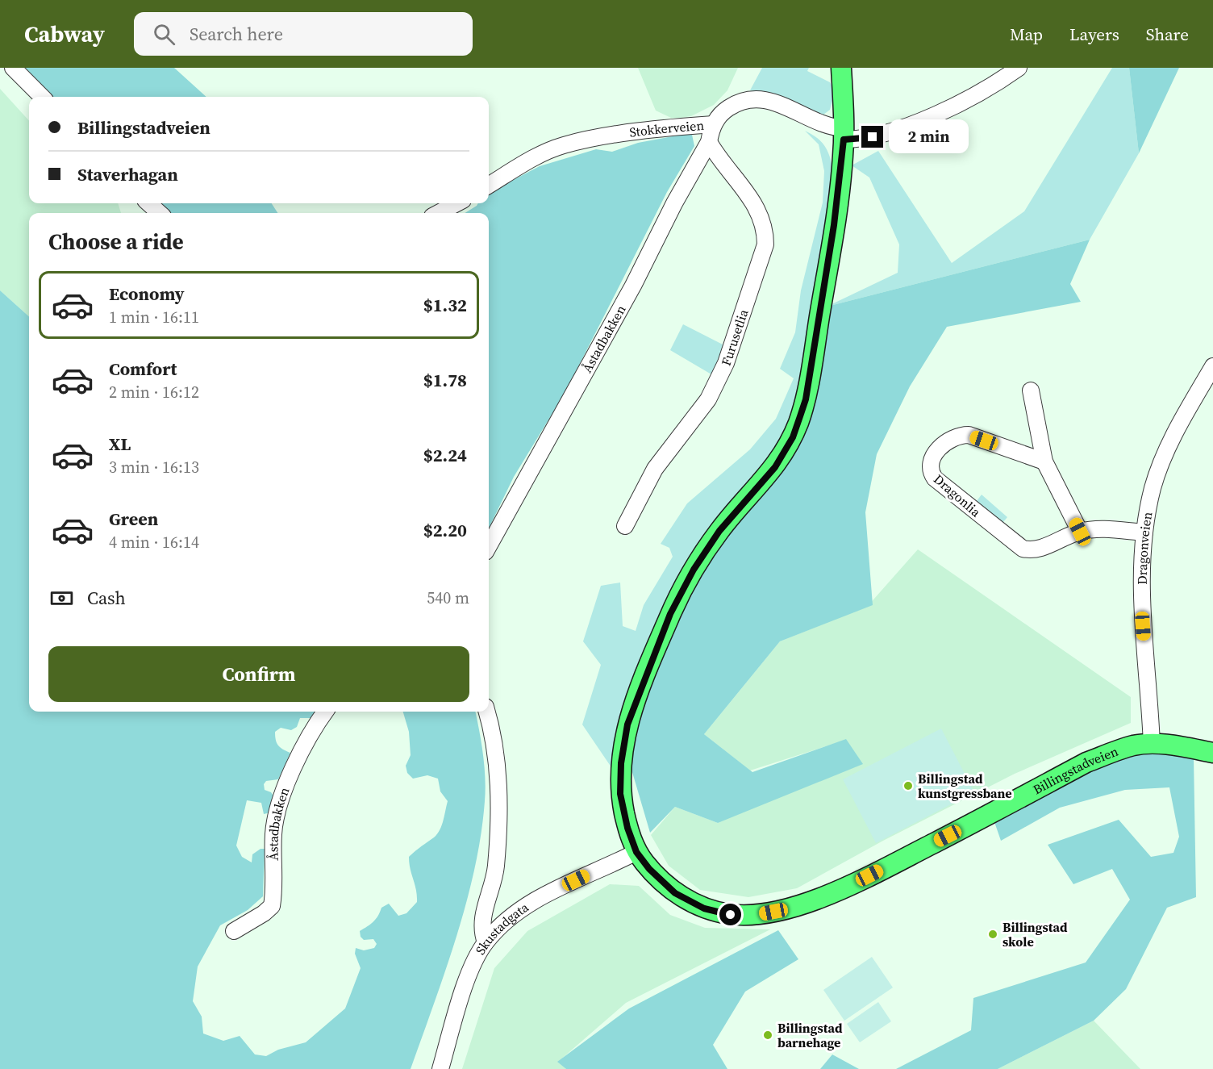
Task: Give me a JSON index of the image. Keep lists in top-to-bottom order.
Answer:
{
  "streets": {
    "main road": ["Billingstadveien"],
    "street": [
      "Stokkerveien",
      "Furusetlia",
      "Åstadbakken",
      "Dragonlia",
      "Dragonveien",
      "Skustadgata"
    ]
  },
  "crossings": [
    ["Stokkerveien", "Åstadbakken"],
    ["Stokkerveien", "Billingstadveien"],
    ["Furusetlia", "Åstadbakken"],
    ["Dragonlia", "Dragonveien"],
    ["Dragonveien", "Billingstadveien"],
    ["Billingstadveien", "Skustadgata"]
  ],
  "places": ["Billingstad kunstgressbane", "Billingstad skole", "Billingstad barnehage"],
  "page": {
    "header": "Cabway",
    "search": "Search here",
    "nav": ["Map", "Layers", "Share"],
    "banner": ["Billingstadveien", "Staverhagan"],
    "bubble": "2 min",
    "heading": "Choose a ride",
    "list": [
      {
        "name": "Economy",
        "note": "1 min · 16:11",
        "value": "$1.32"
      },
      {
        "name": "Comfort",
        "note": "2 min · 16:12",
        "value": "$1.78"
      },
      {
        "name": "XL",
        "note": "3 min · 16:13",
        "value": "$2.24"
      },
      {
        "name": "Green",
        "note": "4 min · 16:14",
        "value": "$2.20"
      }
    ],
    "pay": ["Cash", "540 m"],
    "buttons": "Confirm"
  }
}
